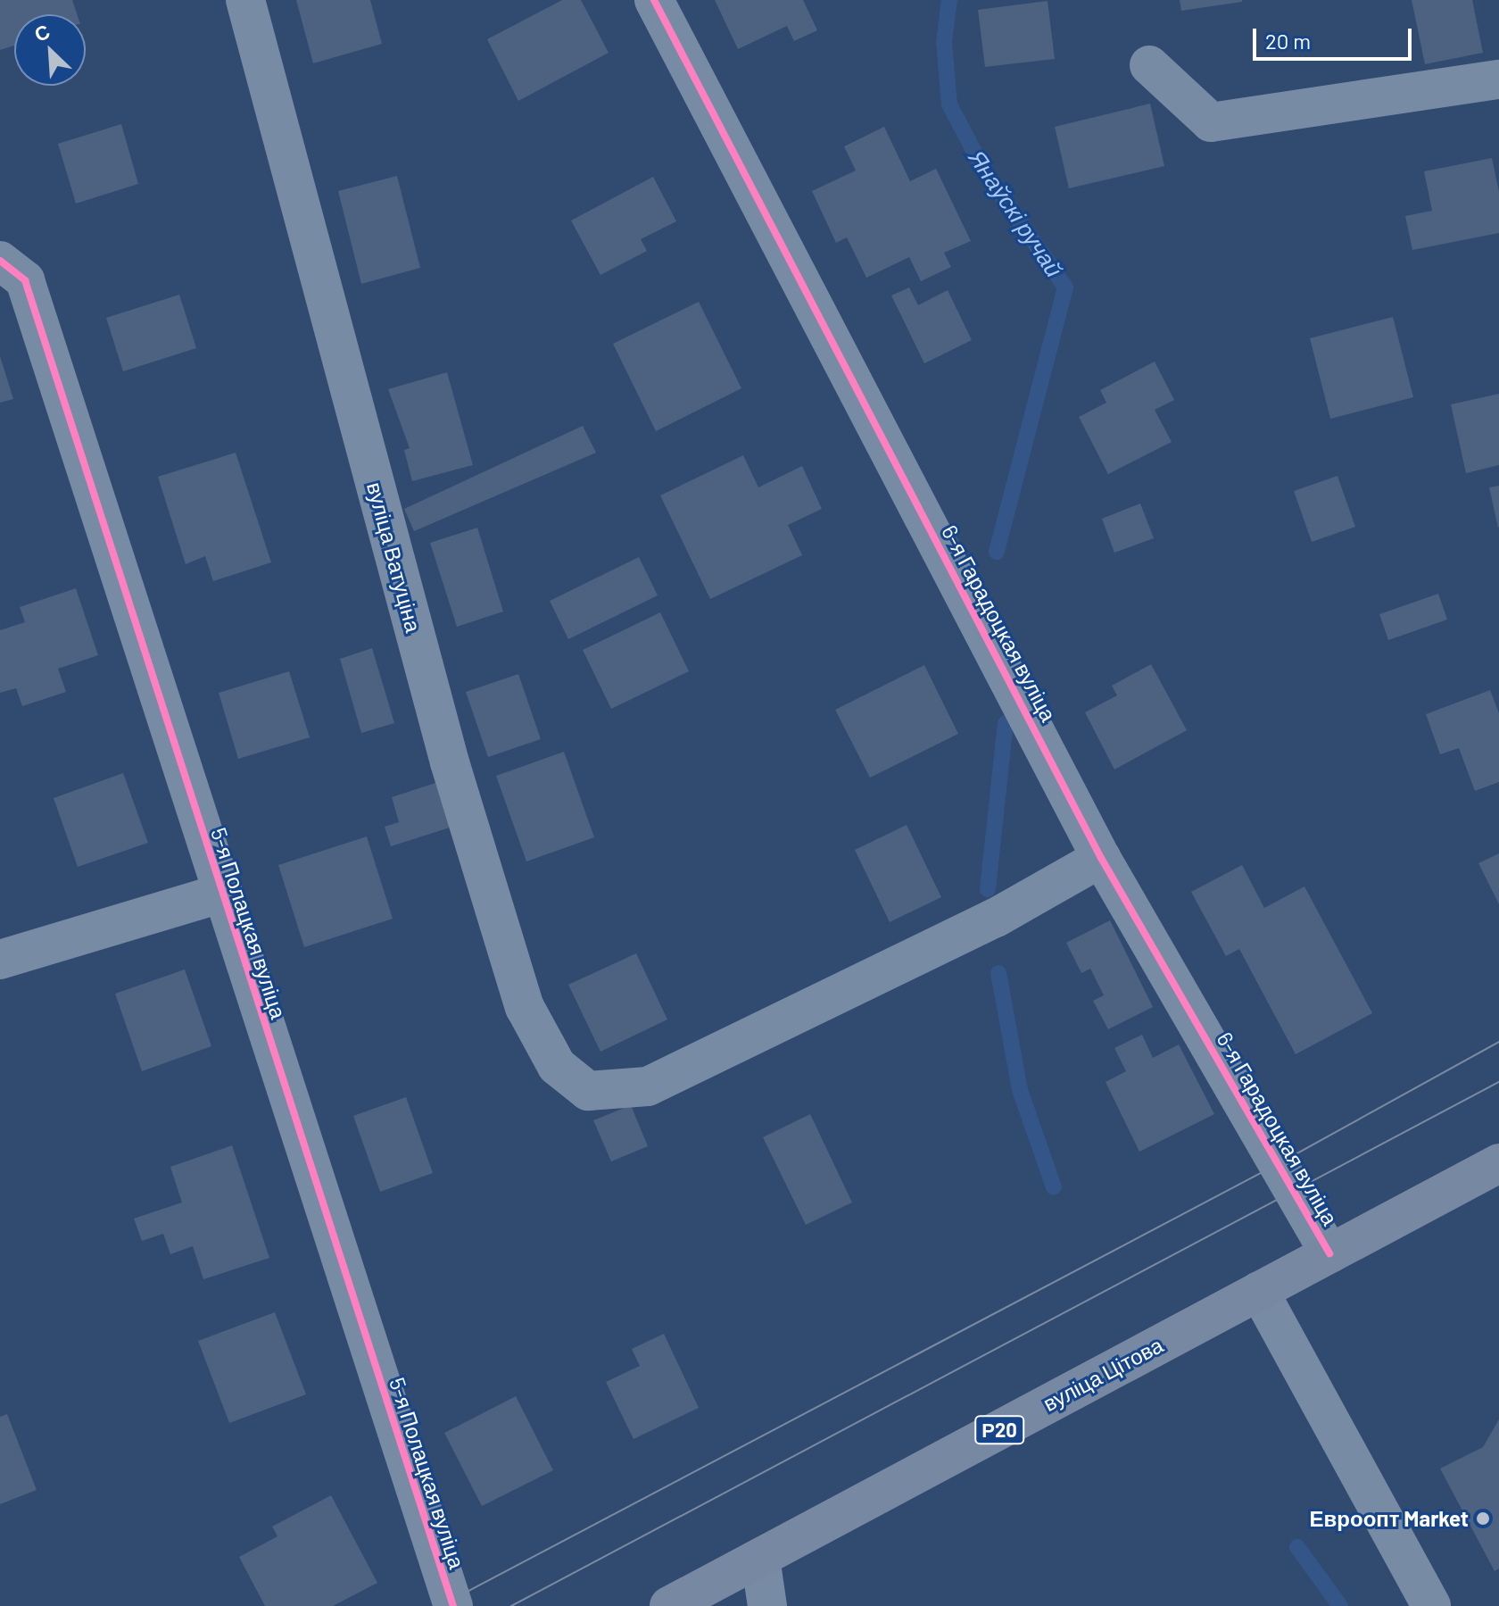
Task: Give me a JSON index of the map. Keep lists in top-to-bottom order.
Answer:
{
  "streets": {
    "main road": ["вуліца Цітова", "Р20"],
    "street": ["вуліца Ватуціна", "6-я Гарадоцкая вуліца", "5-я Полацкая вуліца"]
  },
  "crossings": [
    ["вуліца Ватуціна", "6-я Гарадоцкая вуліца"],
    ["6-я Гарадоцкая вуліца", "вуліца Цітова"]
  ],
  "water": ["Янаўскі ручай"],
  "places": ["Евроопт Market"],
  "scale_bar": "20 m",
  "north": "top left"
}
